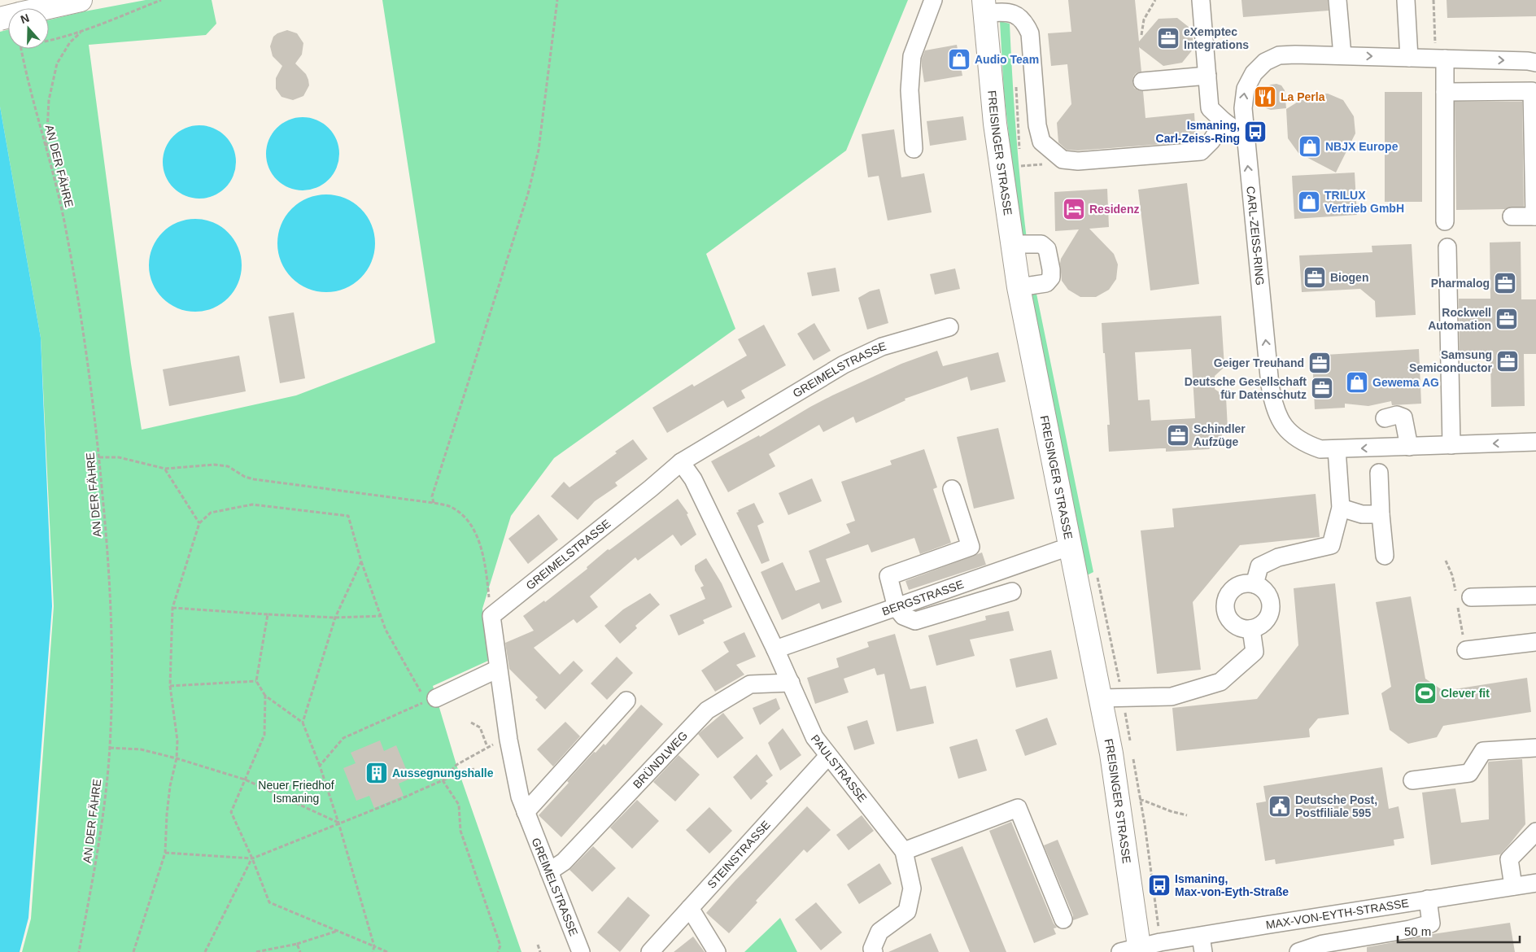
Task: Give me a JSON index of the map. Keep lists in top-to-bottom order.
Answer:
{
  "streets": {
    "main road": ["FREISINGER STRASSE"],
    "street": [
      "CARL-ZEISS-RING",
      "GREIMELSTRASSE",
      "BERGSTRASSE",
      "BRÜNDLWEG",
      "PAULSTRASSE",
      "STEINSTRASSE",
      "MAX-VON-EYTH-STRASSE"
    ],
    "path": ["AN DER FÄHRE"]
  },
  "crossings": [
    ["FREISINGER STRASSE", "BERGSTRASSE"],
    ["FREISINGER STRASSE", "MAX-VON-EYTH-STRASSE"],
    ["GREIMELSTRASSE", "BRÜNDLWEG"],
    ["GREIMELSTRASSE", "PAULSTRASSE"],
    ["BERGSTRASSE", "PAULSTRASSE"],
    ["BRÜNDLWEG", "PAULSTRASSE"],
    ["PAULSTRASSE", "STEINSTRASSE"]
  ],
  "parks": ["Neuer Friedhof Ismaning"],
  "places": {
    "office": [
      "eXemptec Integrations",
      "Biogen",
      "Pharmalog",
      "Rockwell Automation",
      "Samsung Semiconductor",
      "Geiger Treuhand",
      "Deutsche Gesellschaft für Datenschutz",
      "Schindler Aufzüge"
    ],
    "shop": [
      "Audio Team",
      "NBJX Europe",
      "TRILUX Vertrieb GmbH",
      "Gewema AG"
    ],
    "restaurant": ["La Perla"],
    "bus stop": ["Ismaning, Carl-Zeiss-Ring", "Ismaning, Max-von-Eyth-Straße"],
    "hotel": ["Residenz"],
    "sports": ["Clever fit"],
    "building": ["Aussegnungshalle"],
    "public building": ["Deutsche Post, Postfiliale 595"]
  },
  "scale_bar": "50 m",
  "north": "top"
}
